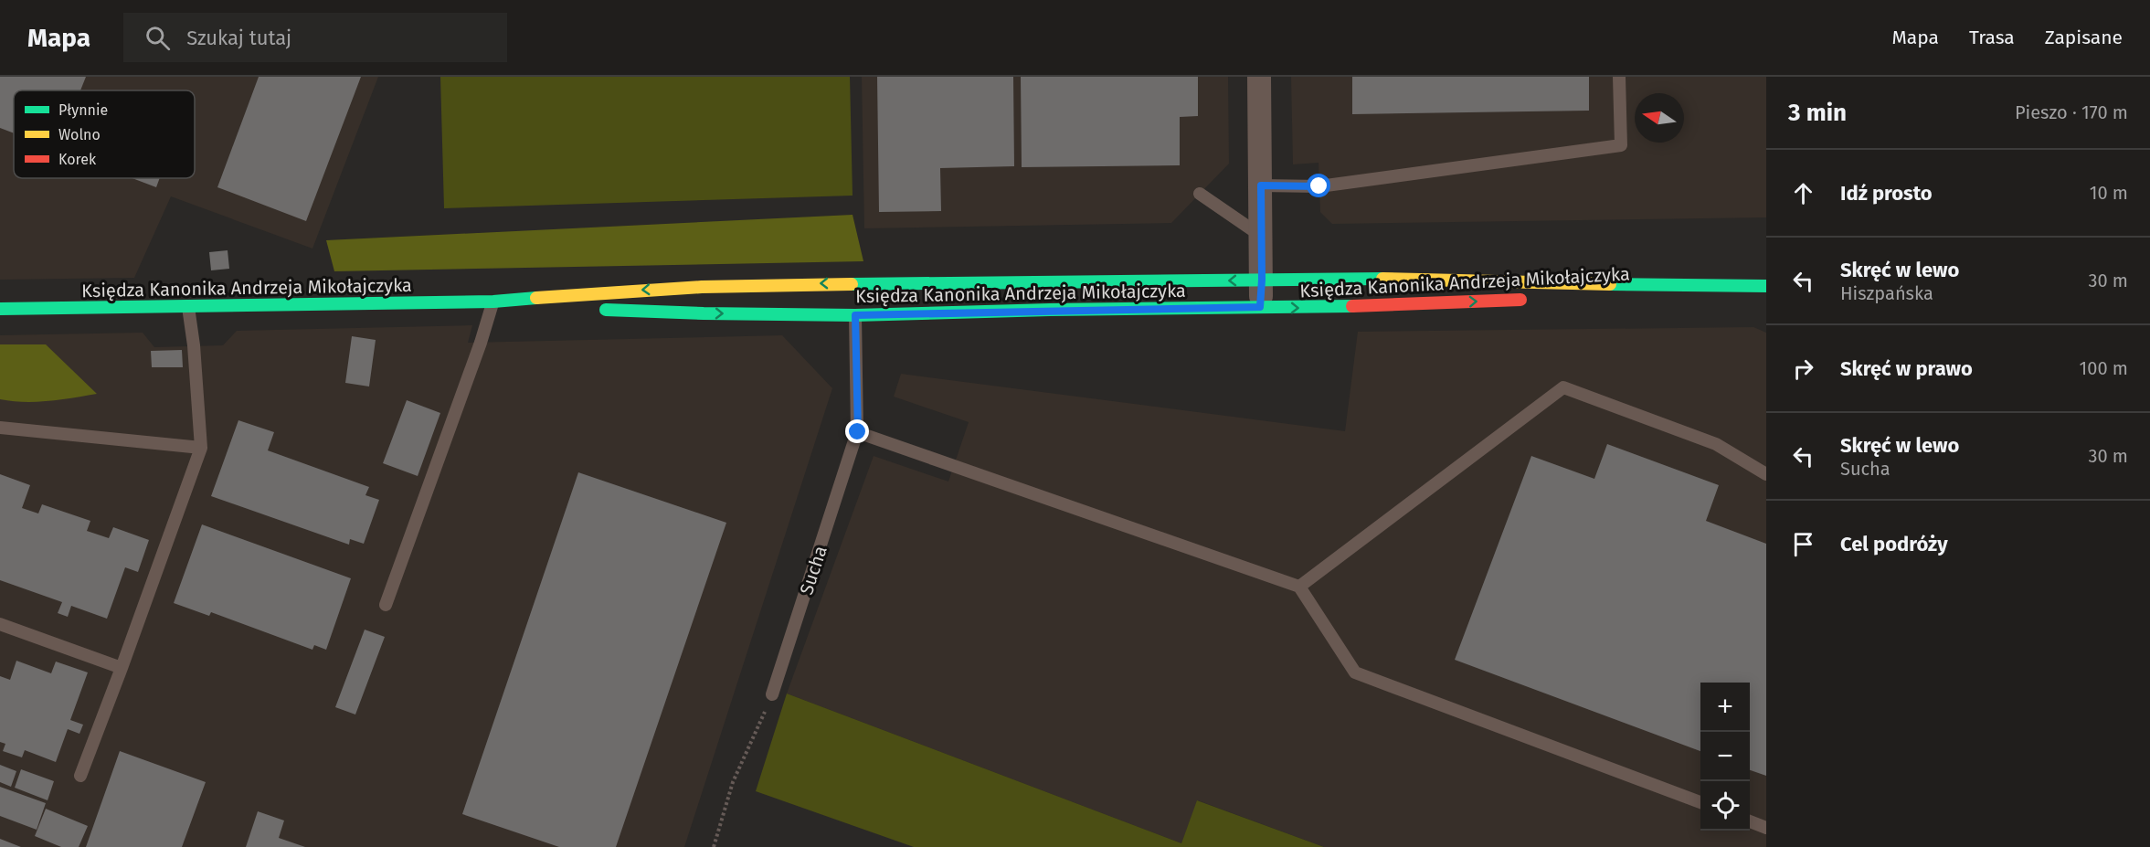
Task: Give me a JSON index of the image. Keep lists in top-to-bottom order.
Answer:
{
  "streets": {
    "main road": ["Księdza Kanonika Andrzeja Mikołajczyka"],
    "street": ["Sucha"]
  },
  "crossings": [
    ["Księdza Kanonika Andrzeja Mikołajczyka", "Sucha"]
  ],
  "legend": ["Płynnie", "Wolno", "Korek"],
  "north": "left",
  "page": {
    "header": "Mapa",
    "search": "Szukaj tutaj",
    "nav": ["Mapa", "Trasa", "Zapisane"],
    "heading": ["3 min", "Pieszo · 170 m"],
    "list": [
      ["Idź prosto", "10 m"],
      ["Skręć w lewo", "Hiszpańska", "30 m"],
      ["Skręć w prawo", "100 m"],
      ["Skręć w lewo", "Sucha", "30 m"],
      "Cel podróży"
    ],
    "map_buttons": ["+", "−"]
  }
}
